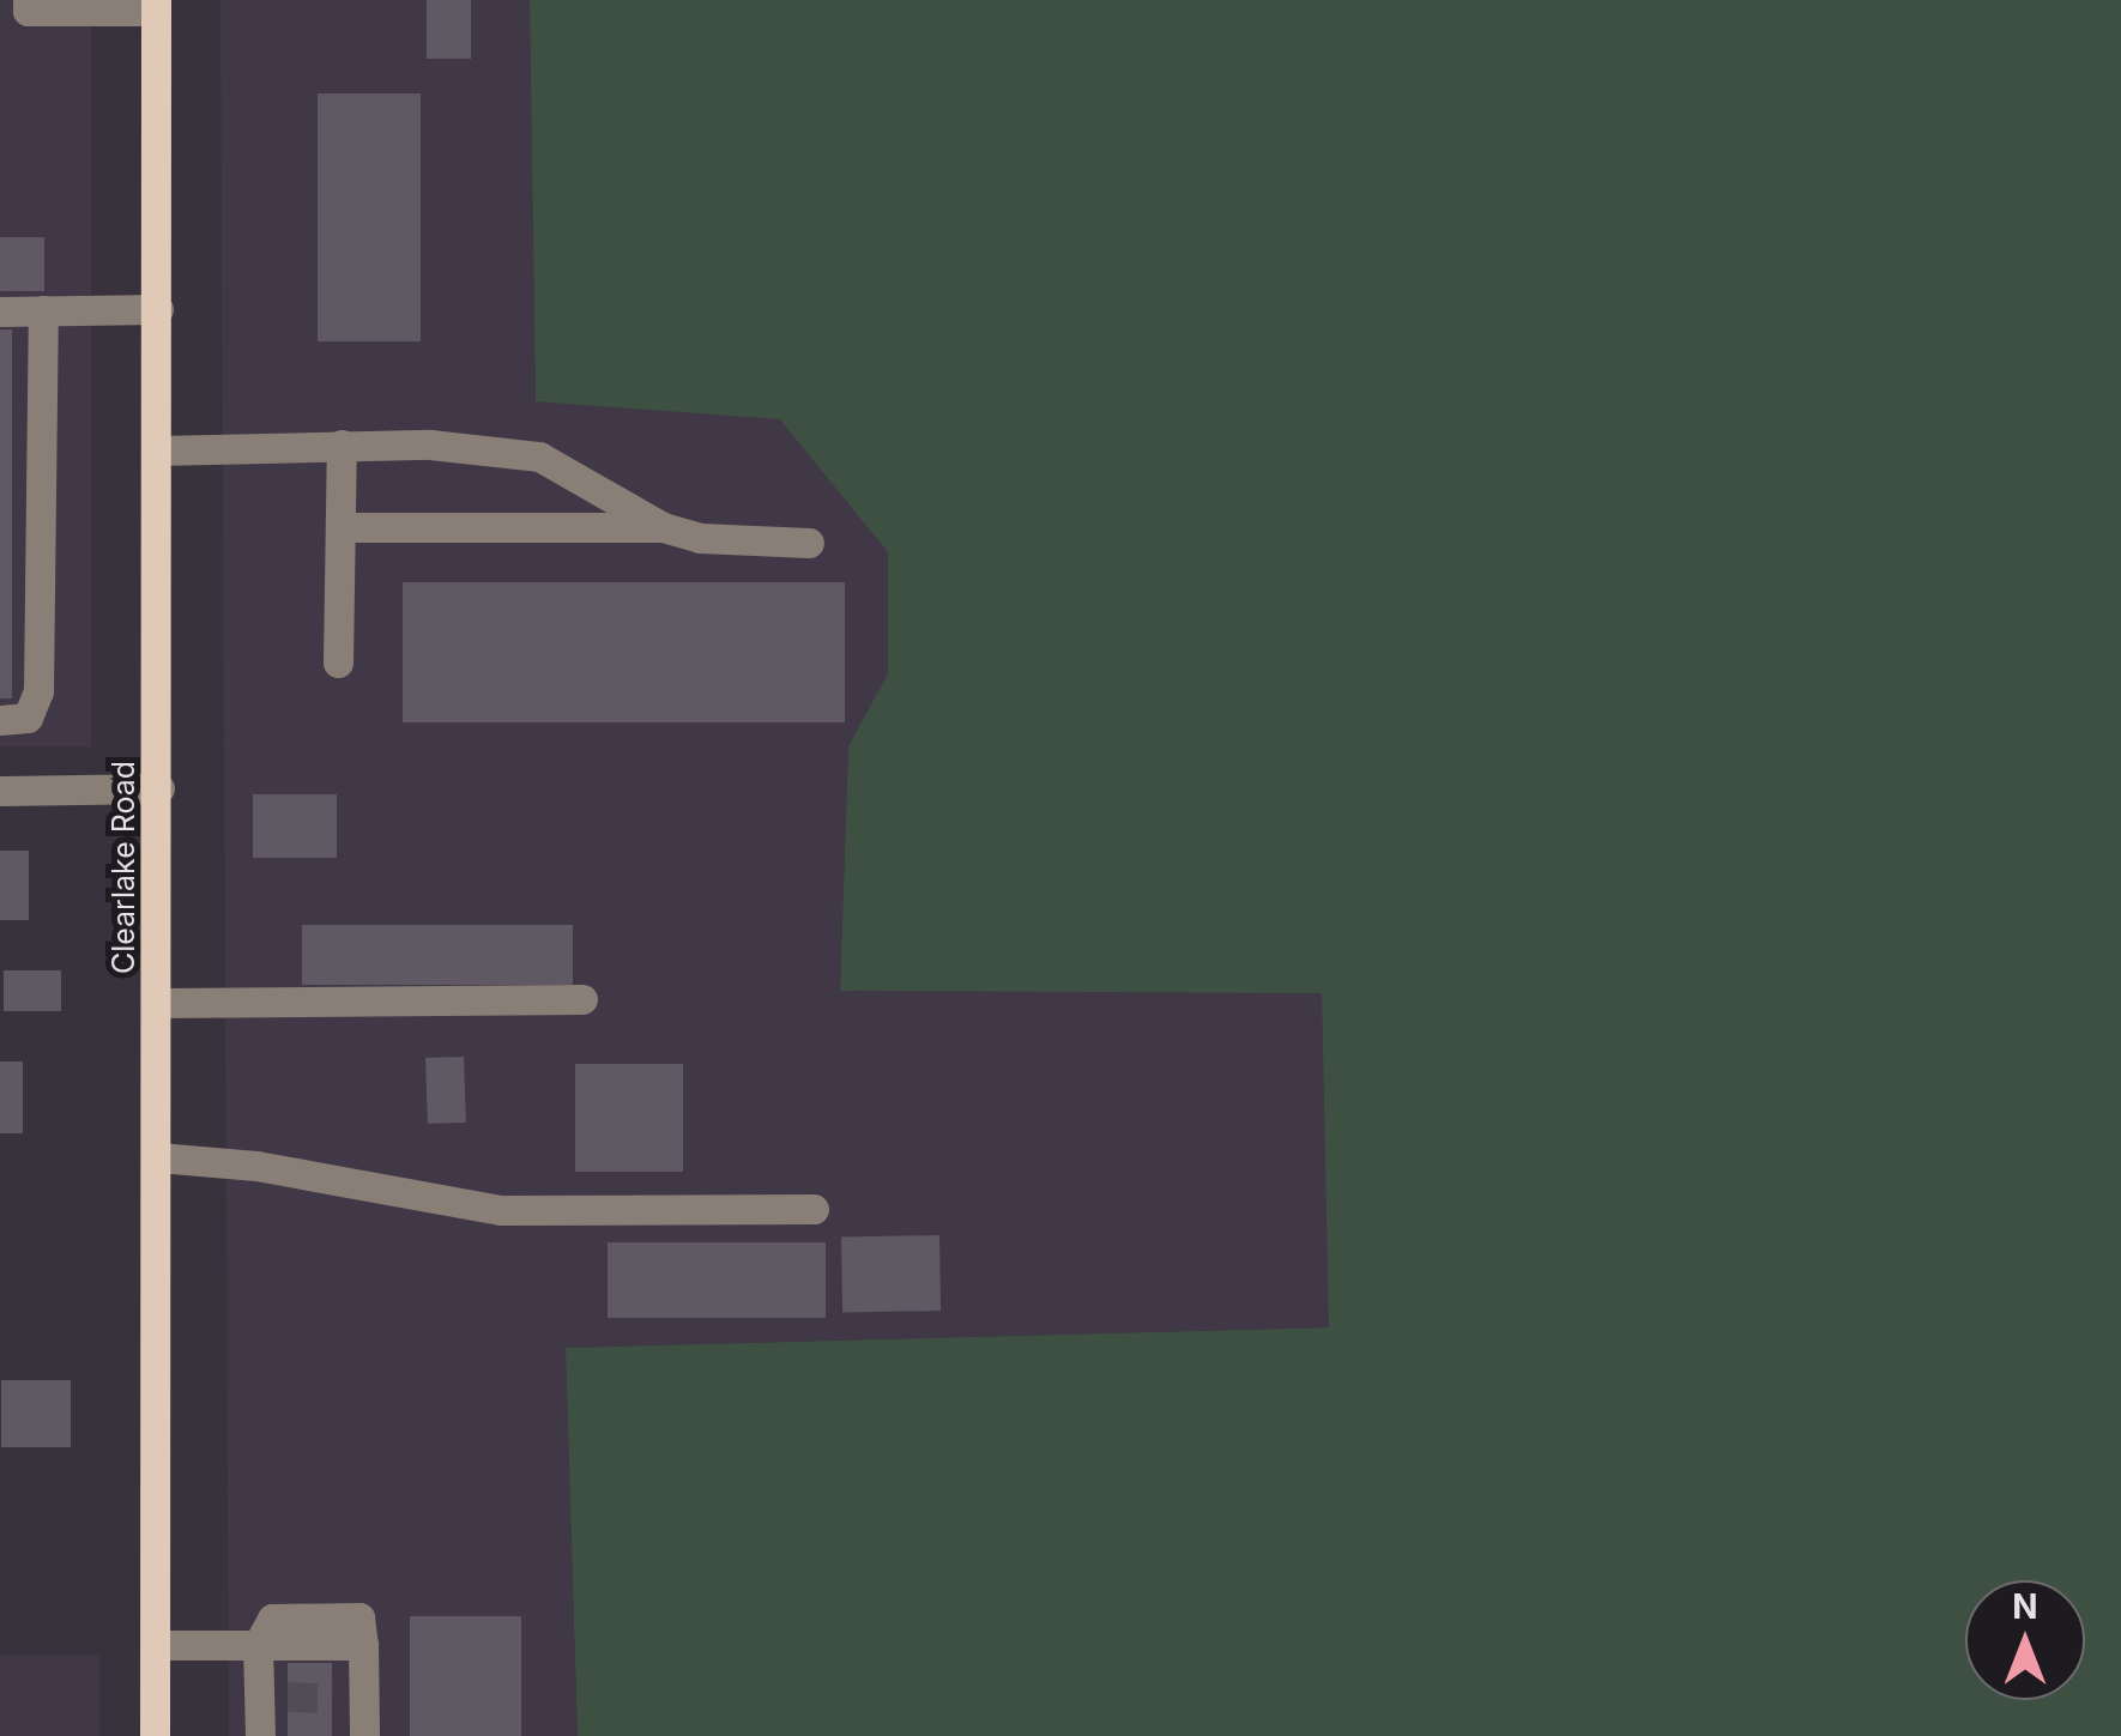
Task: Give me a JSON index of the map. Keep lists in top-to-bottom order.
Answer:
{
  "streets": {
    "main road": ["Clearlake Road"]
  },
  "north": "top"
}
